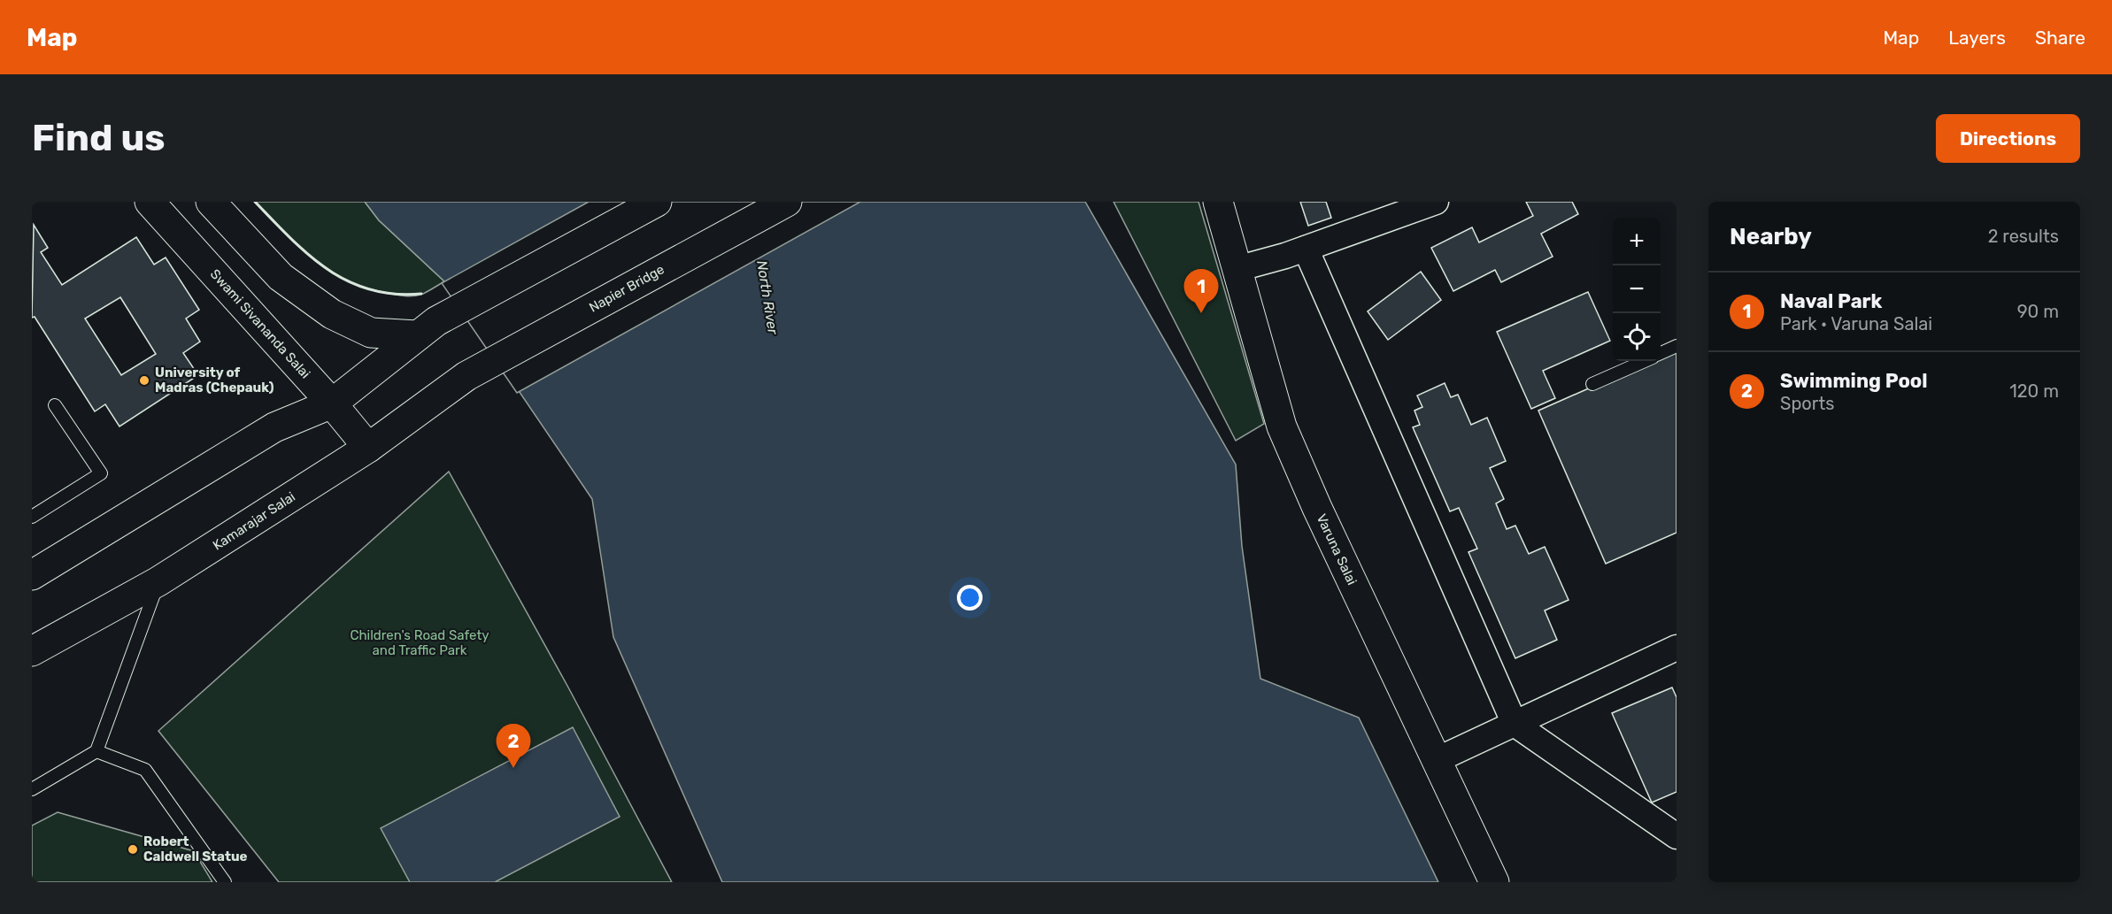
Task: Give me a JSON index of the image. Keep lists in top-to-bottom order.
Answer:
{
  "streets": {
    "main road": [
      "Napier Bridge",
      "Swami Sivananda Salai",
      "Kamarajar Salai",
      "Varuna Salai"
    ]
  },
  "crossings": [
    ["Napier Bridge", "Kamarajar Salai"],
    ["Swami Sivananda Salai", "Kamarajar Salai"]
  ],
  "water": ["North River"],
  "parks": ["Children's Road Safety and Traffic Park"],
  "places": ["University of Madras (Chepauk)", "Robert Caldwell Statue"],
  "page": {
    "header": "Map",
    "nav": ["Map", "Layers", "Share"],
    "buttons": "Directions",
    "title": "Find us",
    "heading": ["Nearby", "2 results"],
    "map_buttons": ["+", "−"],
    "pins": ["1", "2"],
    "list": [
      {
        "mark": "1",
        "name": "Naval Park",
        "note": "Park · Varuna Salai",
        "value": "90 m"
      },
      {
        "mark": "2",
        "name": "Swimming Pool",
        "note": "Sports",
        "value": "120 m"
      }
    ]
  }
}
